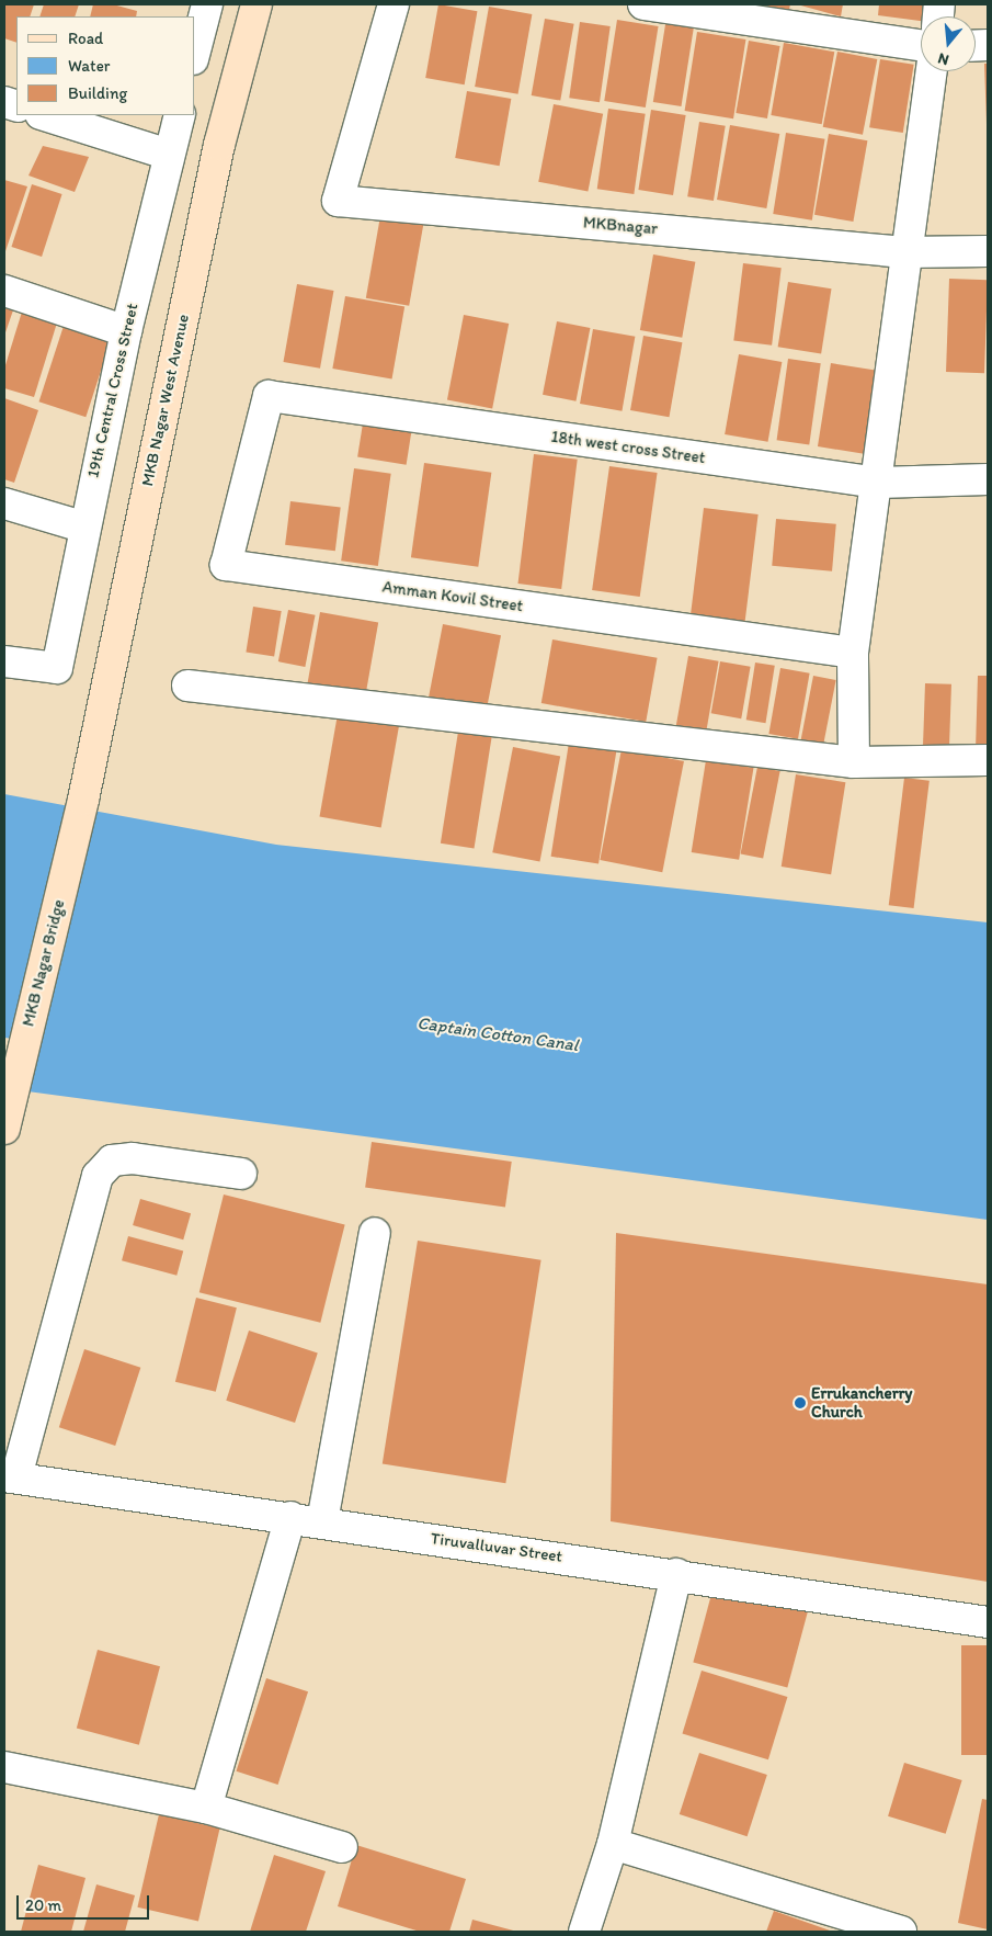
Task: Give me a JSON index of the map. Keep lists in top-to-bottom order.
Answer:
{
  "streets": {
    "main road": ["MKB Nagar West Avenue", "MKB Nagar Bridge"],
    "street": [
      "MKBnagar",
      "19th Central Cross Street",
      "18th west cross Street",
      "Amman Kovil Street",
      "Tiruvalluvar Street"
    ]
  },
  "crossings": [
    ["MKB Nagar West Avenue", "MKB Nagar Bridge"],
    ["18th west cross Street", "Amman Kovil Street"]
  ],
  "water": ["Captain Cotton Canal"],
  "places": ["Errukancherry Church"],
  "legend": ["Road", "Water", "Building"],
  "scale_bar": "20 m",
  "north": "bottom"
}
